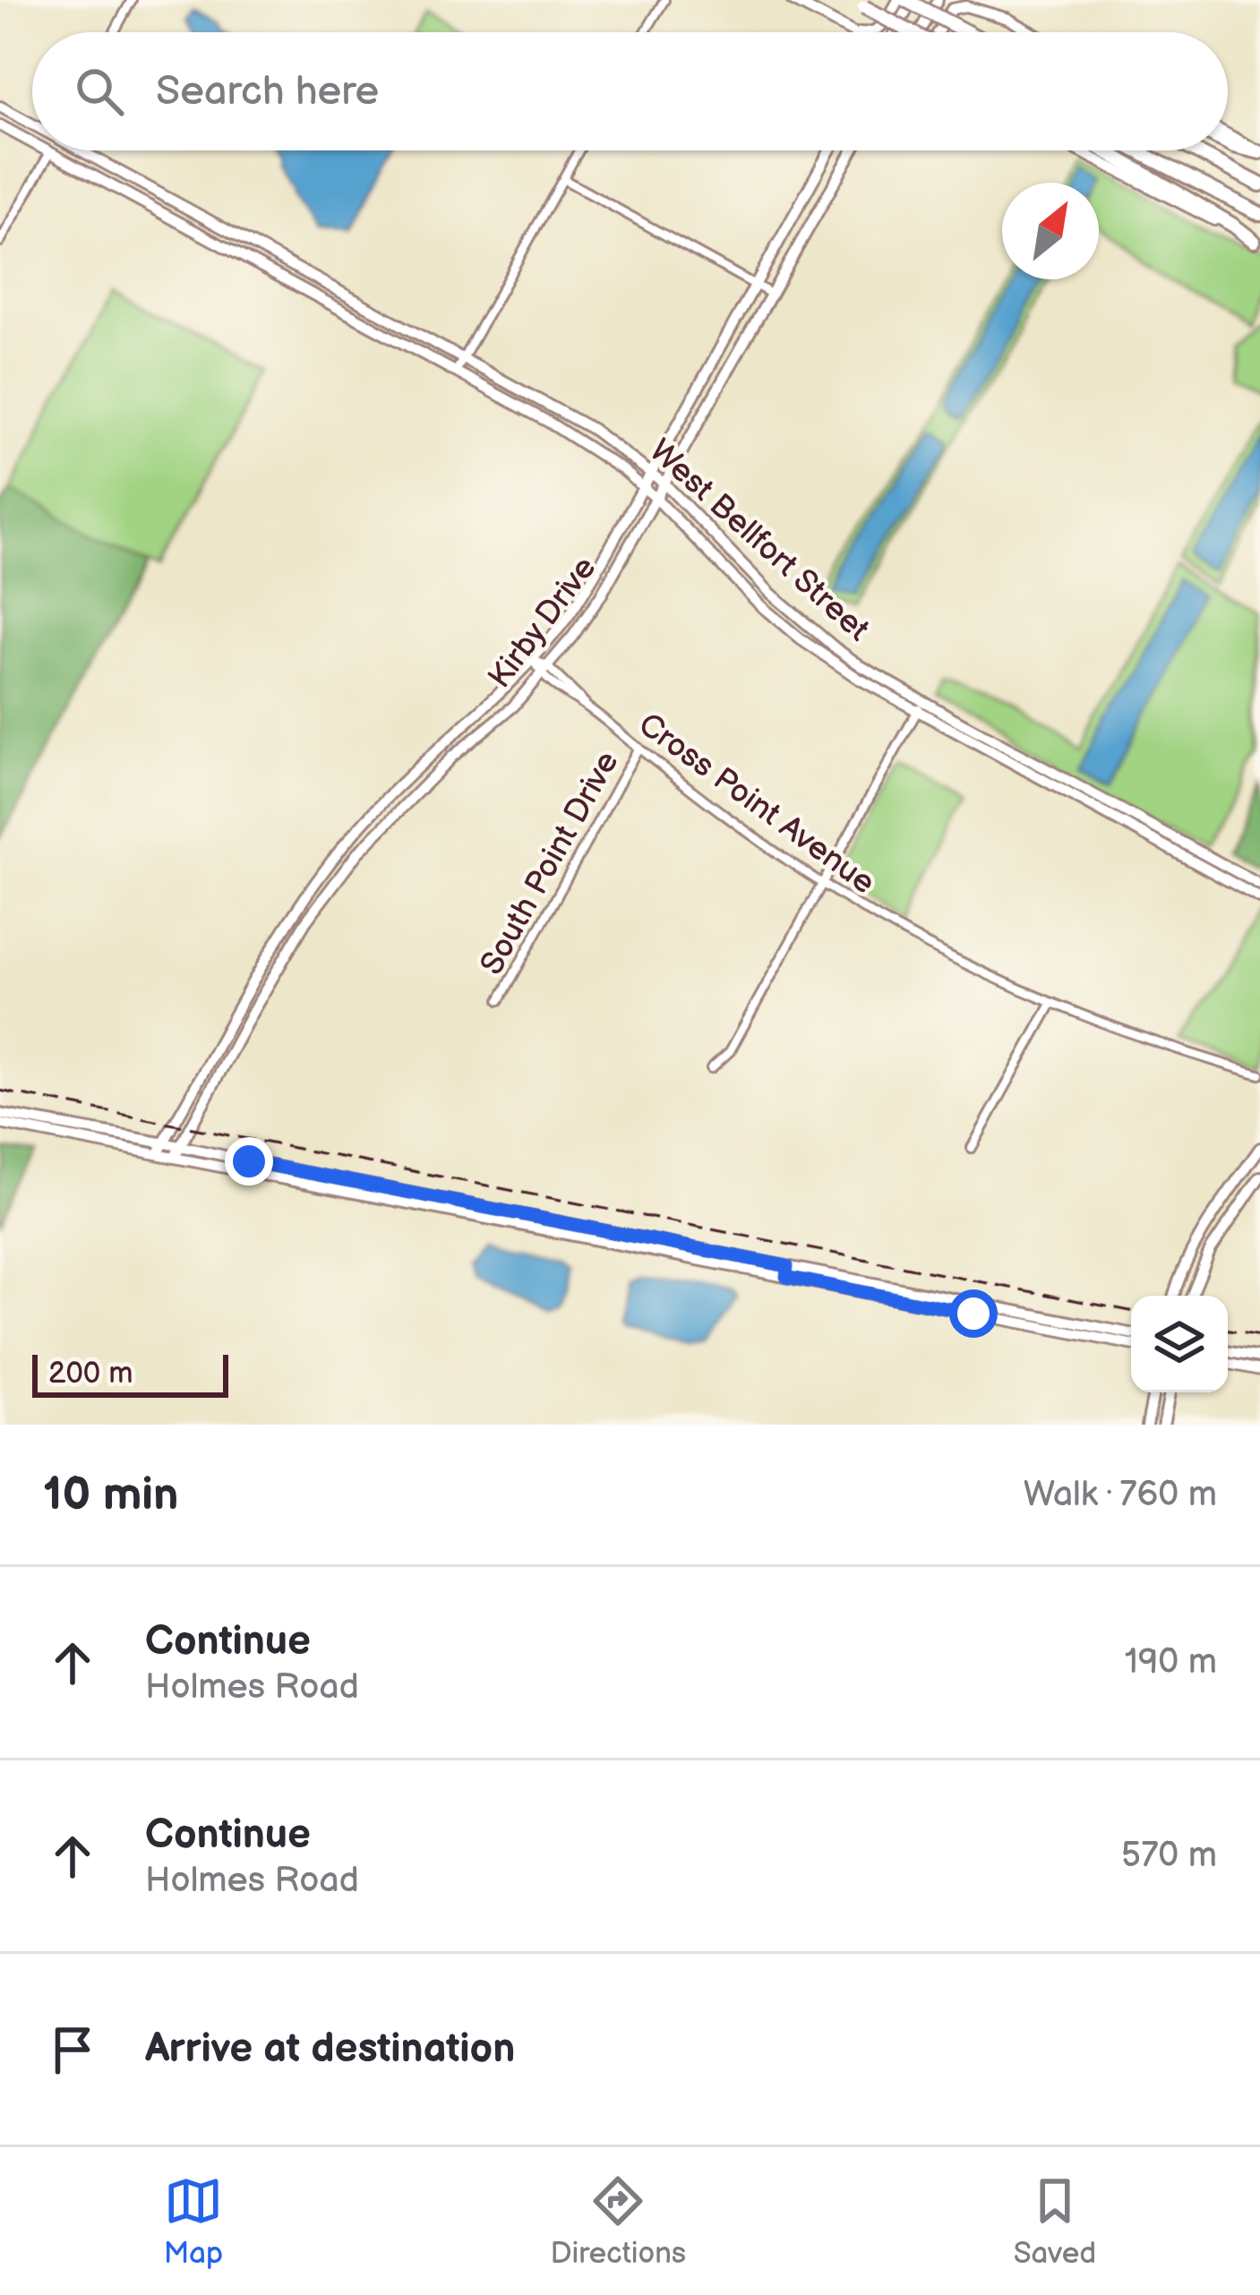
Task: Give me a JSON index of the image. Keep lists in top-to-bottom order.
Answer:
{
  "streets": {
    "main road": ["West Bellfort Street", "Kirby Drive"],
    "street": ["Cross Point Avenue", "South Point Drive"]
  },
  "crossings": [
    ["West Bellfort Street", "Kirby Drive"],
    ["Kirby Drive", "Cross Point Avenue"],
    ["Cross Point Avenue", "South Point Drive"]
  ],
  "scale_bar": "200 m",
  "north": "top right",
  "page": {
    "search": "Search here",
    "scale": "200 m",
    "heading": ["10 min", "Walk · 760 m"],
    "list": [
      ["Continue", "Holmes Road", "190 m"],
      ["Continue", "Holmes Road", "570 m"],
      "Arrive at destination"
    ],
    "nav": ["Map", "Directions", "Saved"]
  }
}
